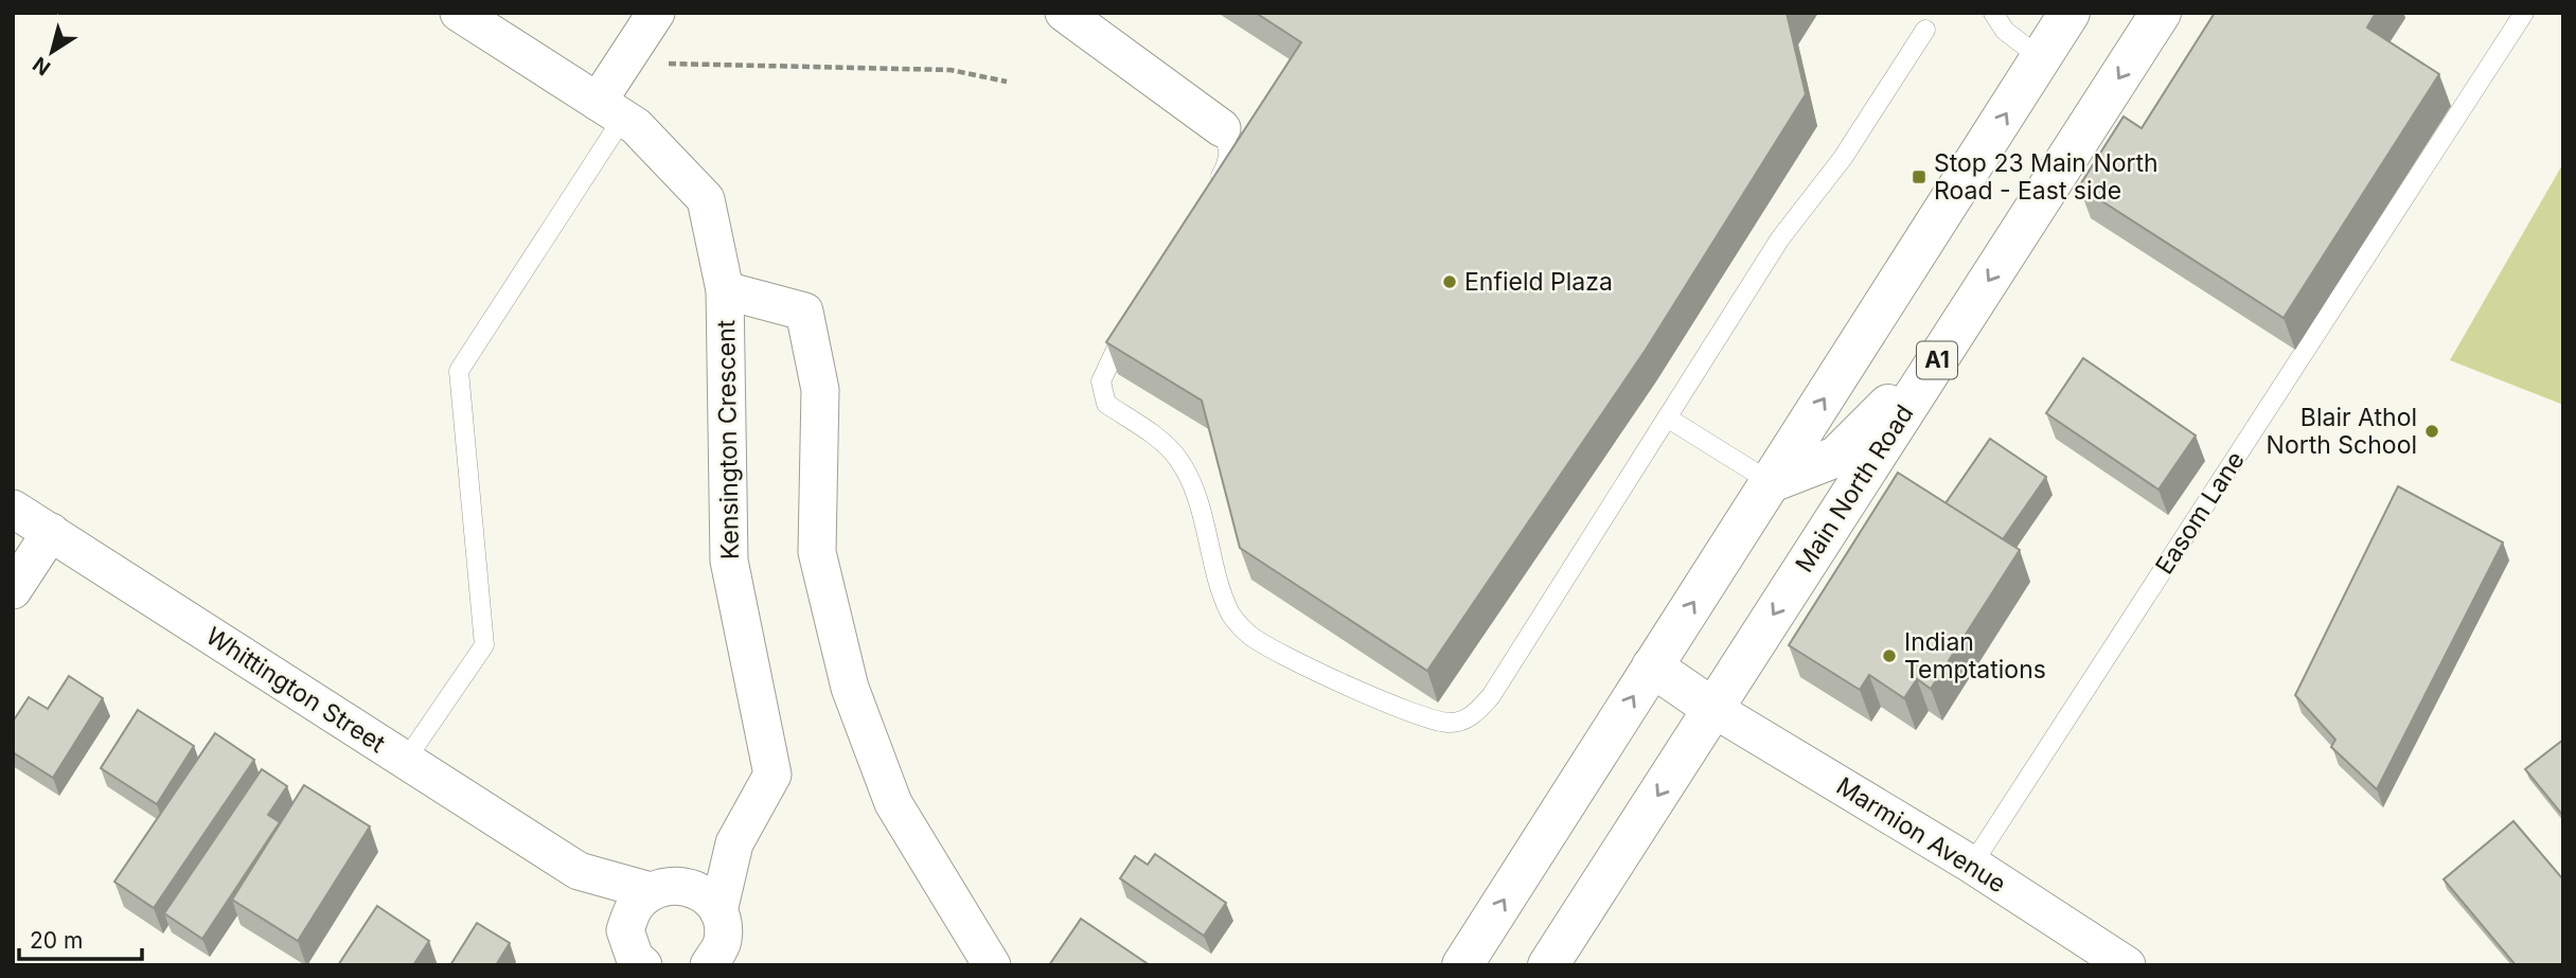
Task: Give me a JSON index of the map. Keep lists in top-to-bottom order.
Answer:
{
  "streets": {
    "highway": ["A1", "Main North Road"],
    "street": ["Kensington Crescent", "Whittington Street", "Marmion Avenue"],
    "lane": ["Easom Lane"]
  },
  "crossings": [
    ["Kensington Crescent", "Whittington Street"],
    ["Main North Road", "Marmion Avenue"],
    ["Easom Lane", "Marmion Avenue"]
  ],
  "places": {
    "transit": ["Stop 23 Main North Road - East side"],
    "other": ["Enfield Plaza", "Blair Athol North School", "Indian Temptations"]
  },
  "scale_bar": "20 m",
  "north": "bottom left"
}
